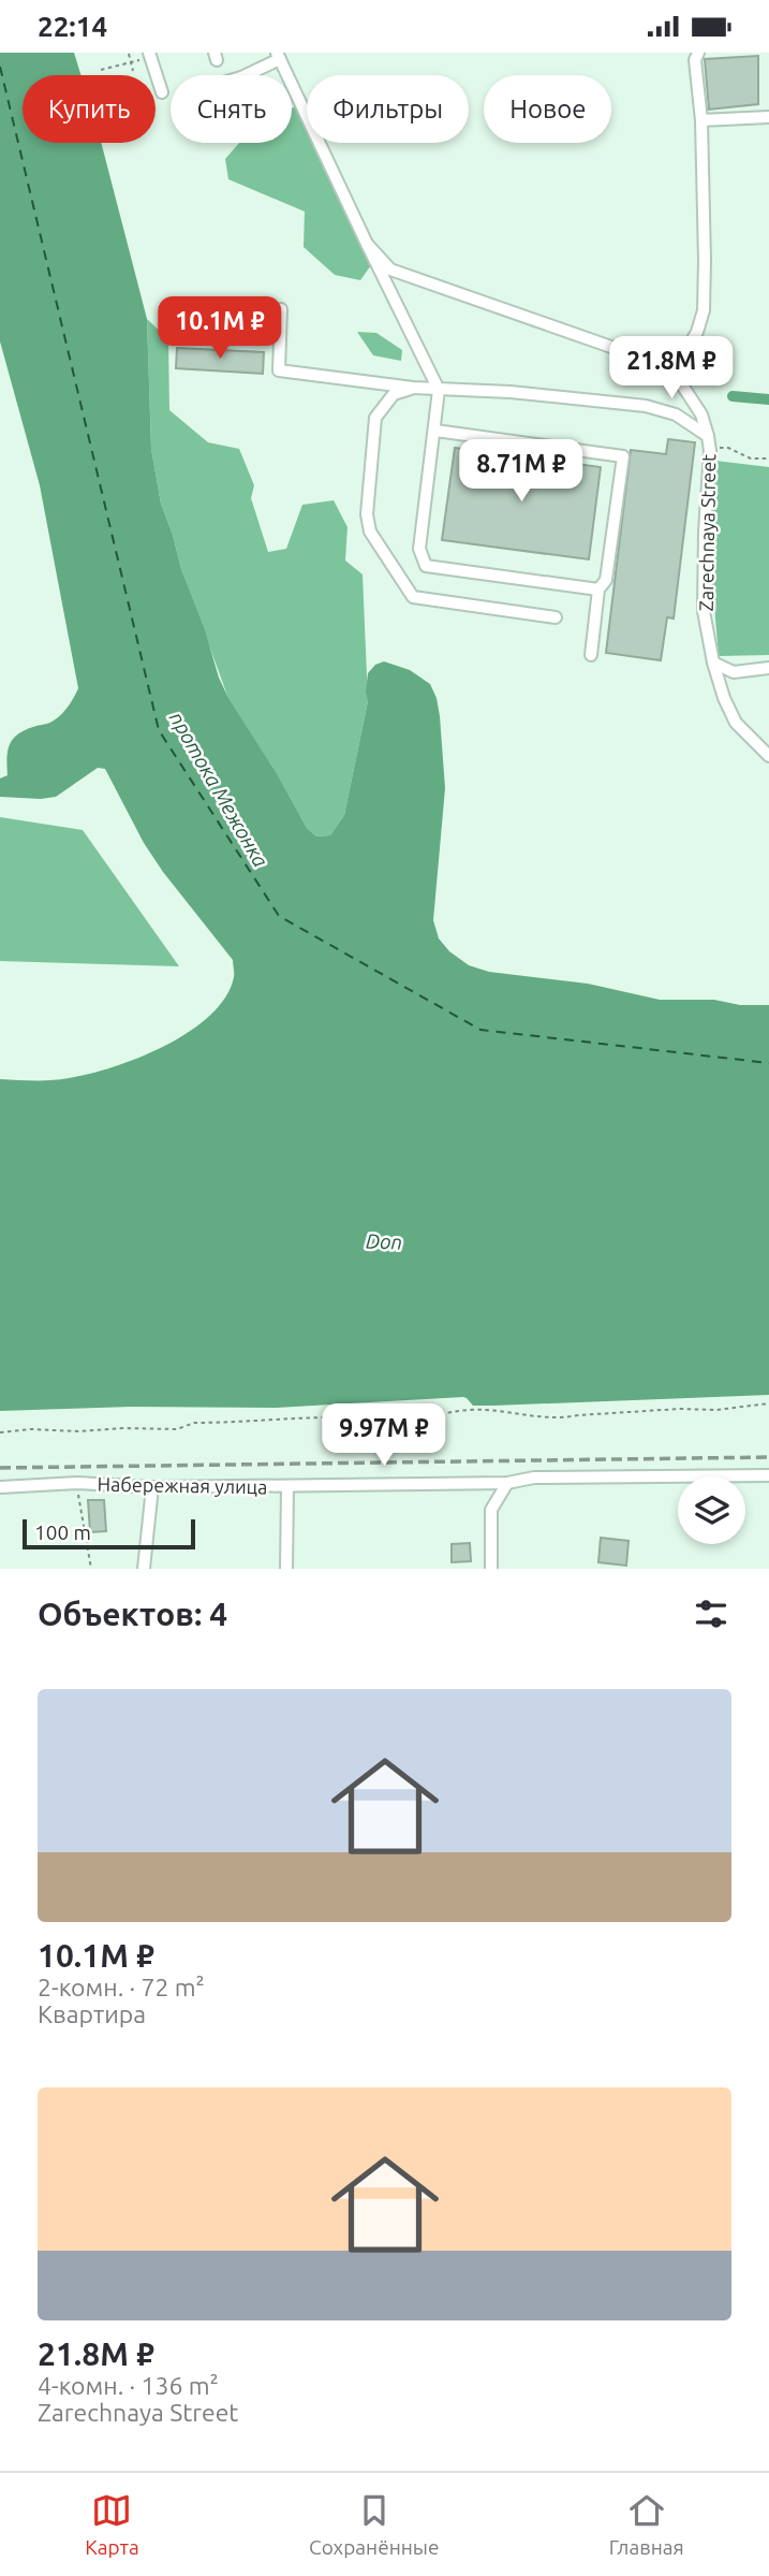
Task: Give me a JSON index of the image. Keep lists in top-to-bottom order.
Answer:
{
  "streets": {
    "street": ["Zarechnaya Street", "Набережная улица"]
  },
  "water": ["протока Межонка", "Don"],
  "scale_bar": "100 m",
  "page": {
    "status": "22:14",
    "chip": [
      "Купить",
      "Снять",
      "Фильтры",
      "Новое"
    ],
    "price": [
      "10.1M ₽",
      "21.8M ₽",
      "8.71M ₽",
      "9.97M ₽"
    ],
    "scale": "100 m",
    "heading": "Объектов: 4",
    "list": [
      {
        "name": "10.1M ₽",
        "note": "2-комн. · 72 m² · Квартира"
      },
      {
        "name": "21.8M ₽",
        "note": "4-комн. · 136 m² · Zarechnaya Street"
      }
    ],
    "tabs": ["Карта", "Сохранённые", "Главная"]
  }
}
